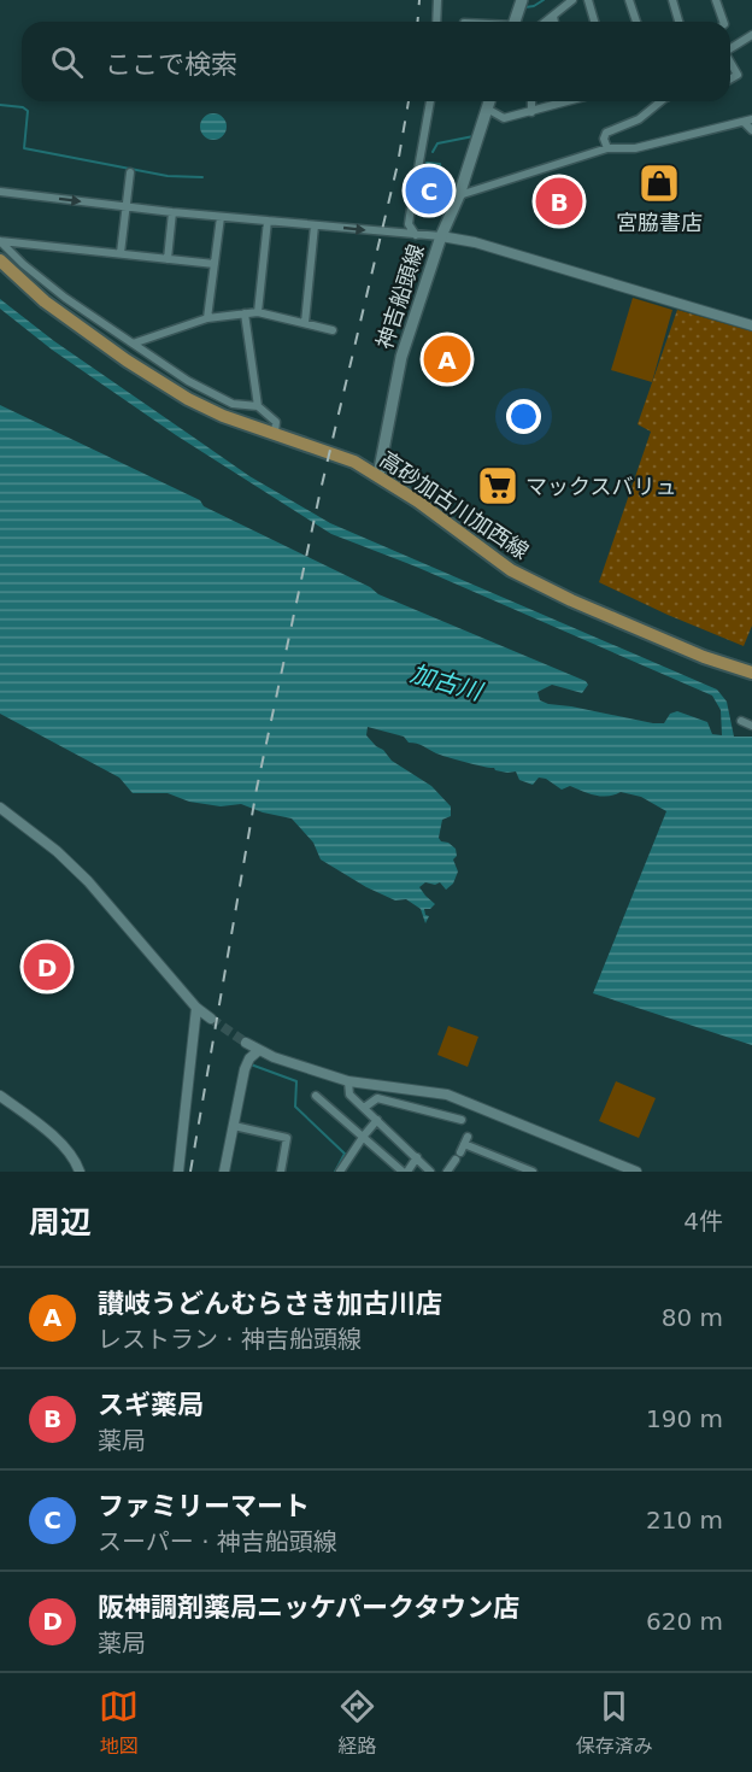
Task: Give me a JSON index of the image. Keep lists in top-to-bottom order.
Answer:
{
  "streets": {
    "main road": ["神吉船頭線", "高砂加古川加西線"]
  },
  "crossings": [
    ["神吉船頭線", "高砂加古川加西線"]
  ],
  "water": ["加古川"],
  "places": {
    "shop": ["宮脇書店"],
    "supermarket": ["マックスバリュ"]
  },
  "page": {
    "search": "ここで検索",
    "pins": [
      "C",
      "B",
      "A",
      "D"
    ],
    "heading": ["周辺", "4件"],
    "list": [
      {
        "mark": "A",
        "name": "讃岐うどんむらさき加古川店",
        "note": "レストラン · 神吉船頭線",
        "value": "80 m"
      },
      {
        "mark": "B",
        "name": "スギ薬局",
        "note": "薬局",
        "value": "190 m"
      },
      {
        "mark": "C",
        "name": "ファミリーマート",
        "note": "スーパー · 神吉船頭線",
        "value": "210 m"
      },
      {
        "mark": "D",
        "name": "阪神調剤薬局ニッケパークタウン店",
        "note": "薬局",
        "value": "620 m"
      }
    ],
    "nav": ["地図", "経路", "保存済み"]
  }
}
